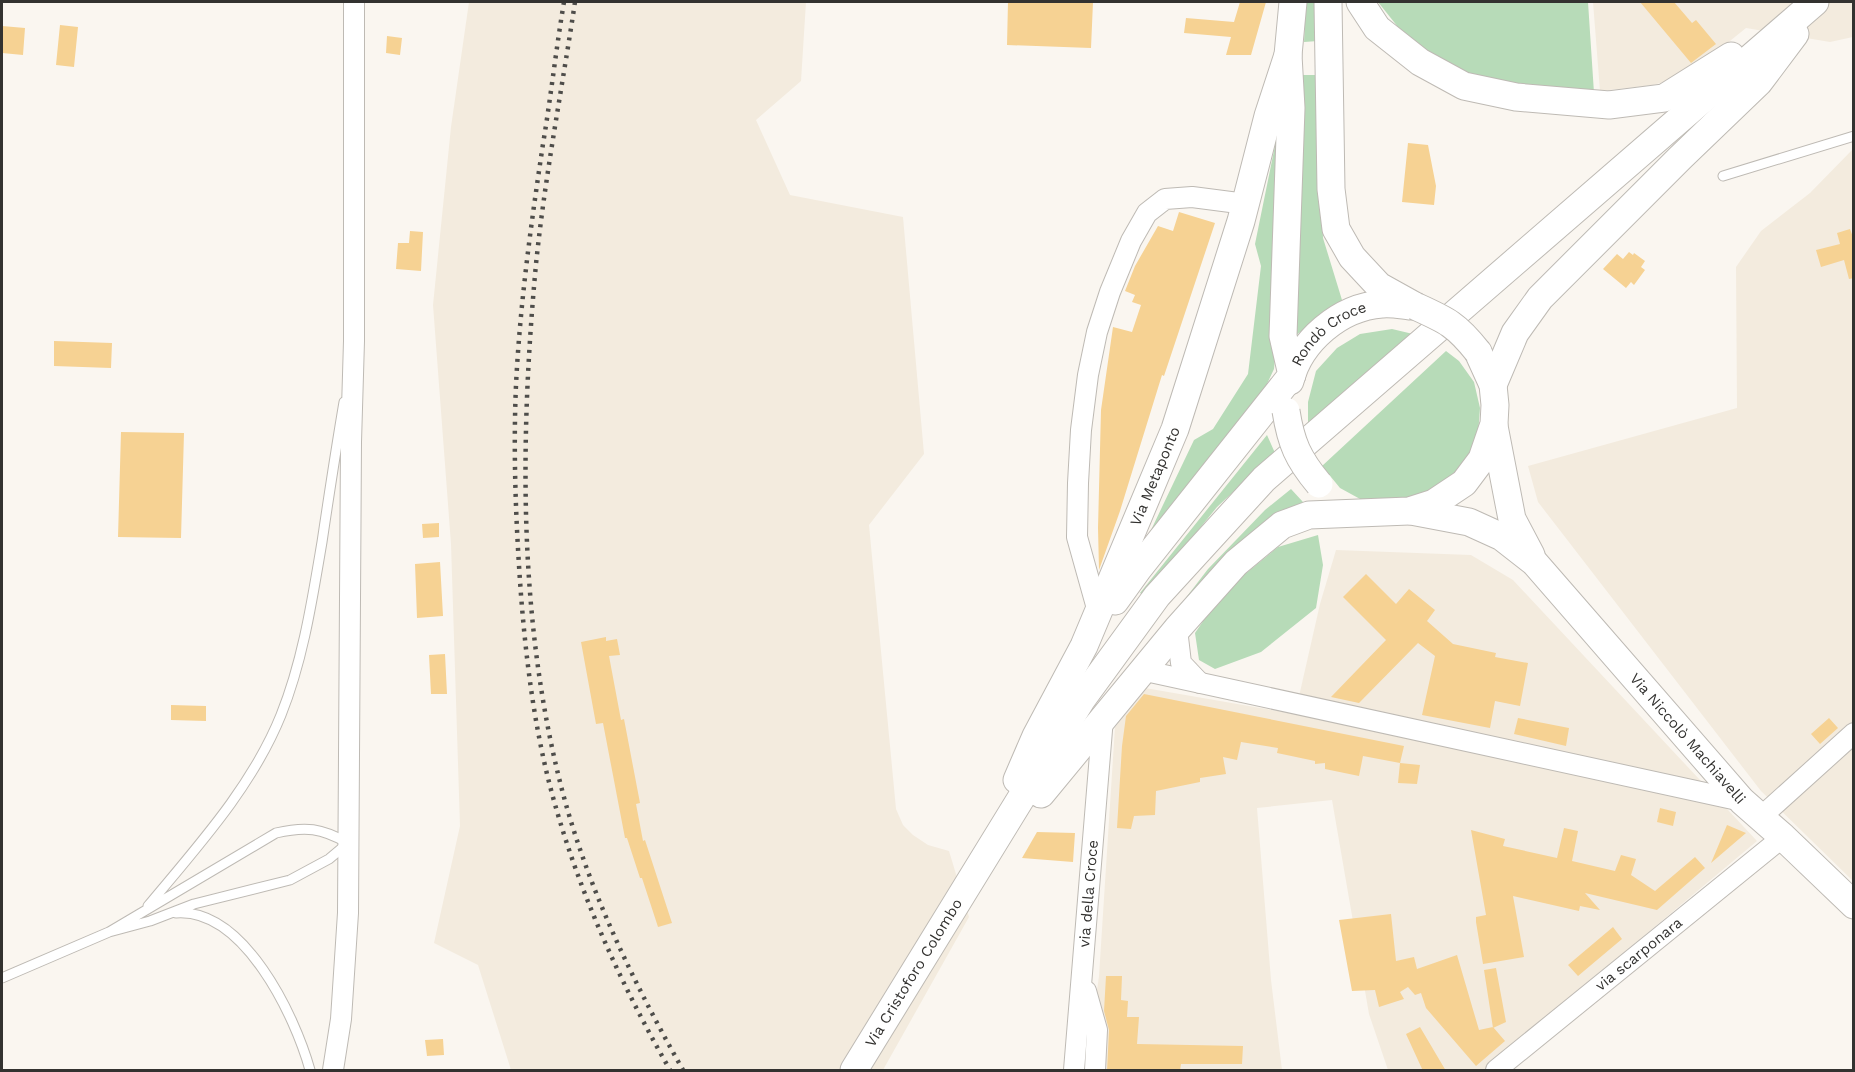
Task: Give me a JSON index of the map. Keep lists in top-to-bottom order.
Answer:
{
  "streets": {
    "main road": [
      "Rondò Croce",
      "Via Metaponto",
      "Via Niccolò Machiavelli",
      "Via Cristoforo Colombo"
    ],
    "street": ["via della Croce", "via scarponara"]
  },
  "crossings": [
    ["Via Metaponto", "Via Cristoforo Colombo"],
    ["Via Niccolò Machiavelli", "via scarponara"]
  ]
}
